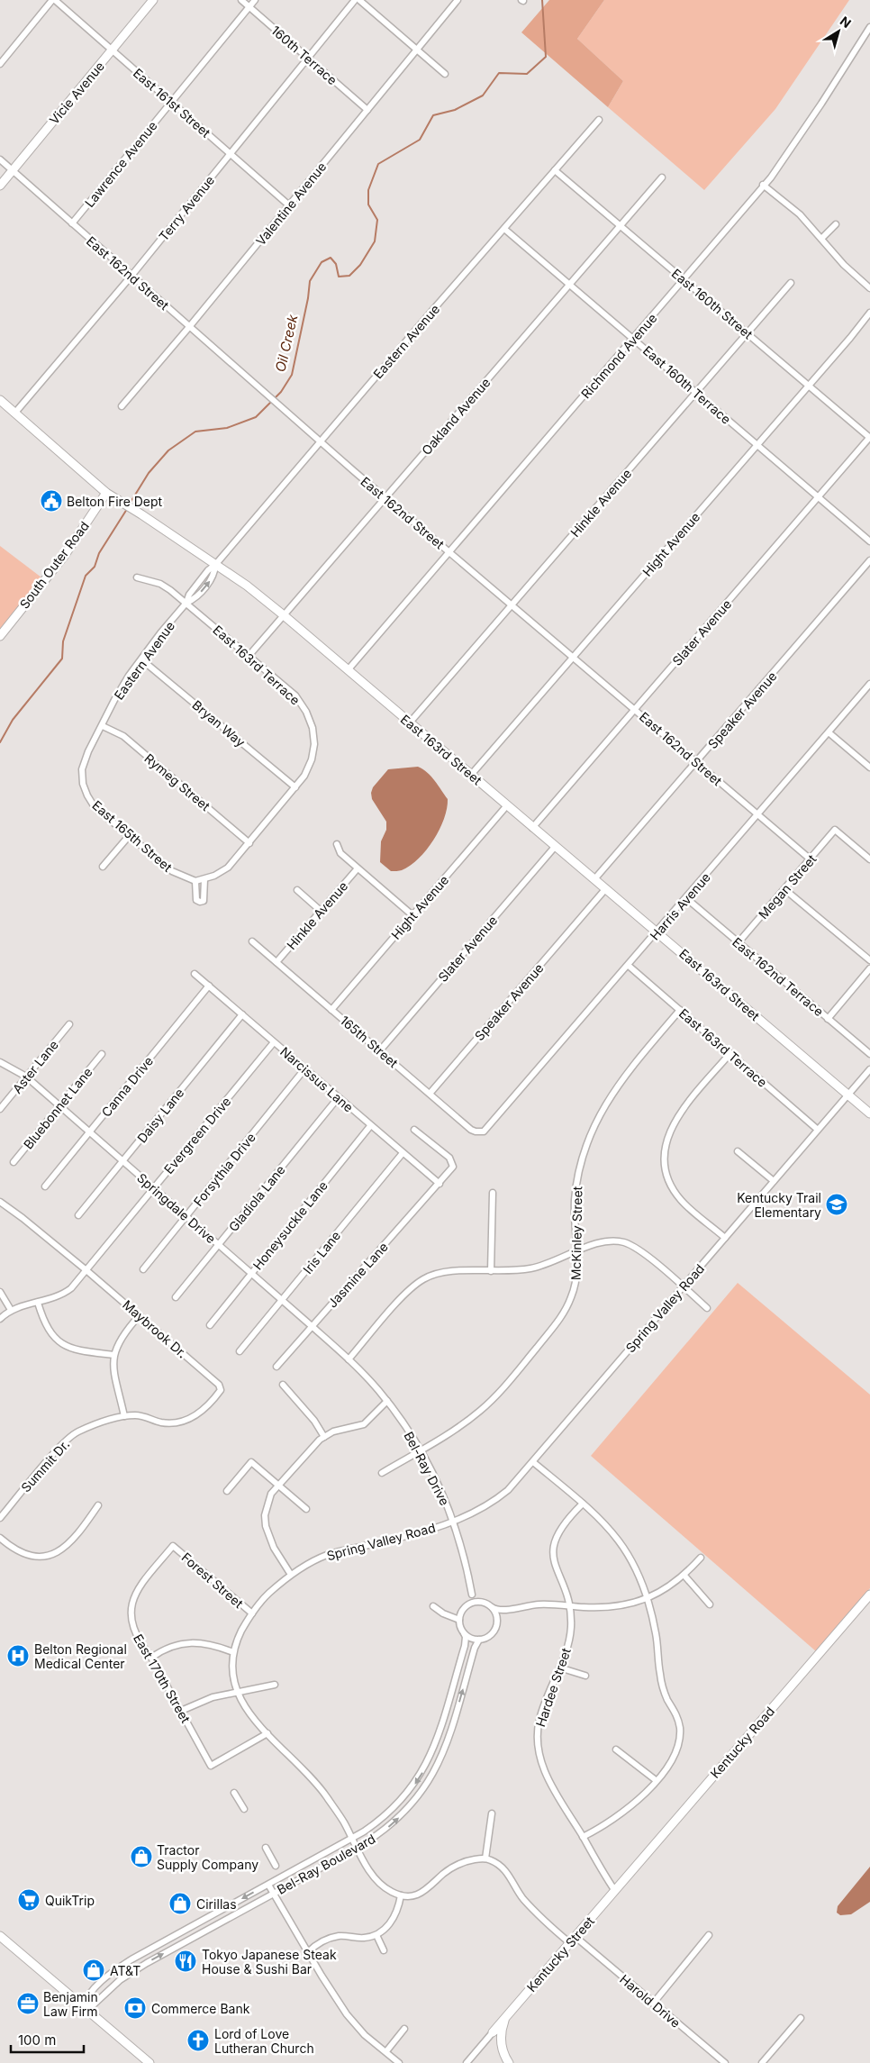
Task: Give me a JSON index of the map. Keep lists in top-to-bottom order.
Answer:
{
  "streets": {
    "street": [
      "160th Terrace",
      "Vicie Avenue",
      "East 161st Street",
      "Lawrence Avenue",
      "Valentine Avenue",
      "Terry Avenue",
      "East 162nd Street",
      "East 160th Street",
      "Eastern Avenue",
      "Richmond Avenue",
      "East 160th Terrace",
      "Oakland Avenue",
      "Hinkle Avenue",
      "Hight Avenue",
      "South Outer Road",
      "Slater Avenue",
      "East 163rd Terrace",
      "Speaker Avenue",
      "Bryan Way",
      "East 163rd Street",
      "Rymeg Street",
      "East 165th Street",
      "Megan Street",
      "Harris Avenue",
      "East 162nd Terrace",
      "165th Street",
      "Aster Lane",
      "Narcissus Lane",
      "Canna Drive",
      "Bluebonnet Lane",
      "Daisy Lane",
      "Evergreen Drive",
      "Forsythia Drive",
      "Gladiola Lane",
      "Springdale Drive",
      "Honeysuckle Lane",
      "McKinley Street",
      "Iris Lane",
      "Jasmine Lane",
      "Spring Valley Road",
      "Maybrook Dr.",
      "Summit Dr.",
      "Bel-Ray Drive",
      "Forest Street",
      "East 170th Street",
      "Hardee Street",
      "Kentucky Road",
      "Bel-Ray Boulevard",
      "Kentucky Street",
      "Harold Drive"
    ]
  },
  "crossings": [
    ["160th Terrace", "Lawrence Avenue"],
    ["160th Terrace", "Valentine Avenue"],
    ["160th Terrace", "Terry Avenue"],
    ["Vicie Avenue", "East 161st Street"],
    ["Vicie Avenue", "East 162nd Street"],
    ["East 161st Street", "Lawrence Avenue"],
    ["East 161st Street", "Valentine Avenue"],
    ["East 161st Street", "Terry Avenue"],
    ["Lawrence Avenue", "East 162nd Street"],
    ["Valentine Avenue", "East 162nd Street"],
    ["Terry Avenue", "East 162nd Street"],
    ["Terry Avenue", "East 163rd Street"],
    ["East 162nd Street", "Eastern Avenue"],
    ["East 162nd Street", "Richmond Avenue"],
    ["East 162nd Street", "Oakland Avenue"],
    ["East 162nd Street", "Hinkle Avenue"],
    ["East 162nd Street", "Hight Avenue"],
    ["East 162nd Street", "Slater Avenue"],
    ["East 162nd Street", "Speaker Avenue"],
    ["East 162nd Street", "Megan Street"],
    ["East 162nd Street", "Harris Avenue"],
    ["East 160th Street", "Eastern Avenue"],
    ["East 160th Street", "Richmond Avenue"],
    ["East 160th Street", "Oakland Avenue"],
    ["East 160th Street", "Hinkle Avenue"],
    ["East 160th Street", "Hight Avenue"],
    ["East 160th Street", "Slater Avenue"],
    ["Eastern Avenue", "East 160th Terrace"],
    ["Eastern Avenue", "East 163rd Terrace"],
    ["Eastern Avenue", "Bryan Way"],
    ["Eastern Avenue", "East 163rd Street"],
    ["Eastern Avenue", "Rymeg Street"],
    ["Eastern Avenue", "East 165th Street"],
    ["Richmond Avenue", "East 160th Terrace"],
    ["Richmond Avenue", "East 163rd Street"],
    ["East 160th Terrace", "Oakland Avenue"],
    ["East 160th Terrace", "Hinkle Avenue"],
    ["East 160th Terrace", "Hight Avenue"],
    ["East 160th Terrace", "Slater Avenue"],
    ["Oakland Avenue", "East 163rd Terrace"],
    ["Oakland Avenue", "East 163rd Street"],
    ["Hinkle Avenue", "East 163rd Street"],
    ["Hinkle Avenue", "165th Street"],
    ["Hight Avenue", "East 163rd Street"],
    ["Hight Avenue", "165th Street"],
    ["South Outer Road", "East 163rd Street"],
    ["Slater Avenue", "East 163rd Street"],
    ["Slater Avenue", "165th Street"],
    ["East 163rd Terrace", "Bryan Way"],
    ["East 163rd Terrace", "Harris Avenue"],
    ["East 163rd Terrace", "McKinley Street"],
    ["East 163rd Terrace", "Spring Valley Road"],
    ["Speaker Avenue", "East 163rd Street"],
    ["Speaker Avenue", "165th Street"],
    ["East 163rd Street", "Harris Avenue"],
    ["East 163rd Street", "Spring Valley Road"],
    ["Megan Street", "East 162nd Terrace"],
    ["Harris Avenue", "East 162nd Terrace"],
    ["Harris Avenue", "165th Street"],
    ["Aster Lane", "Springdale Drive"],
    ["Narcissus Lane", "Canna Drive"],
    ["Narcissus Lane", "Daisy Lane"],
    ["Narcissus Lane", "Evergreen Drive"],
    ["Narcissus Lane", "Forsythia Drive"],
    ["Narcissus Lane", "Gladiola Lane"],
    ["Narcissus Lane", "Honeysuckle Lane"],
    ["Narcissus Lane", "Iris Lane"],
    ["Narcissus Lane", "Jasmine Lane"],
    ["Canna Drive", "Springdale Drive"],
    ["Bluebonnet Lane", "Springdale Drive"],
    ["Daisy Lane", "Springdale Drive"],
    ["Evergreen Drive", "Springdale Drive"],
    ["Evergreen Drive", "Maybrook Dr."],
    ["Forsythia Drive", "Springdale Drive"],
    ["Gladiola Lane", "Springdale Drive"],
    ["Springdale Drive", "Honeysuckle Lane"],
    ["Springdale Drive", "Iris Lane"],
    ["Springdale Drive", "Jasmine Lane"],
    ["Springdale Drive", "Bel-Ray Drive"],
    ["McKinley Street", "Bel-Ray Drive"],
    ["Spring Valley Road", "Bel-Ray Drive"],
    ["Spring Valley Road", "Forest Street"],
    ["Spring Valley Road", "East 170th Street"],
    ["Spring Valley Road", "Bel-Ray Boulevard"],
    ["Maybrook Dr.", "Summit Dr."],
    ["Forest Street", "East 170th Street"],
    ["Hardee Street", "Kentucky Road"],
    ["Hardee Street", "Kentucky Street"],
    ["Kentucky Road", "Kentucky Street"],
    ["Kentucky Street", "Harold Drive"]
  ],
  "water": ["Oil Creek"],
  "places": {
    "public building": ["Belton Fire Dept"],
    "school or university": ["Kentucky Trail Elementary"],
    "hospital": ["Belton Regional Medical Center"],
    "shop": ["Tractor Supply Company", "Cirillas", "AT&T"],
    "supermarket": ["QuikTrip"],
    "restaurant": ["Tokyo Japanese Steak House & Sushi Bar"],
    "office": ["Benjamin Law Firm"],
    "bank": ["Commerce Bank"],
    "church": ["Lord of Love Lutheran Church"]
  },
  "scale_bar": "100 m",
  "north": "top right"
}
